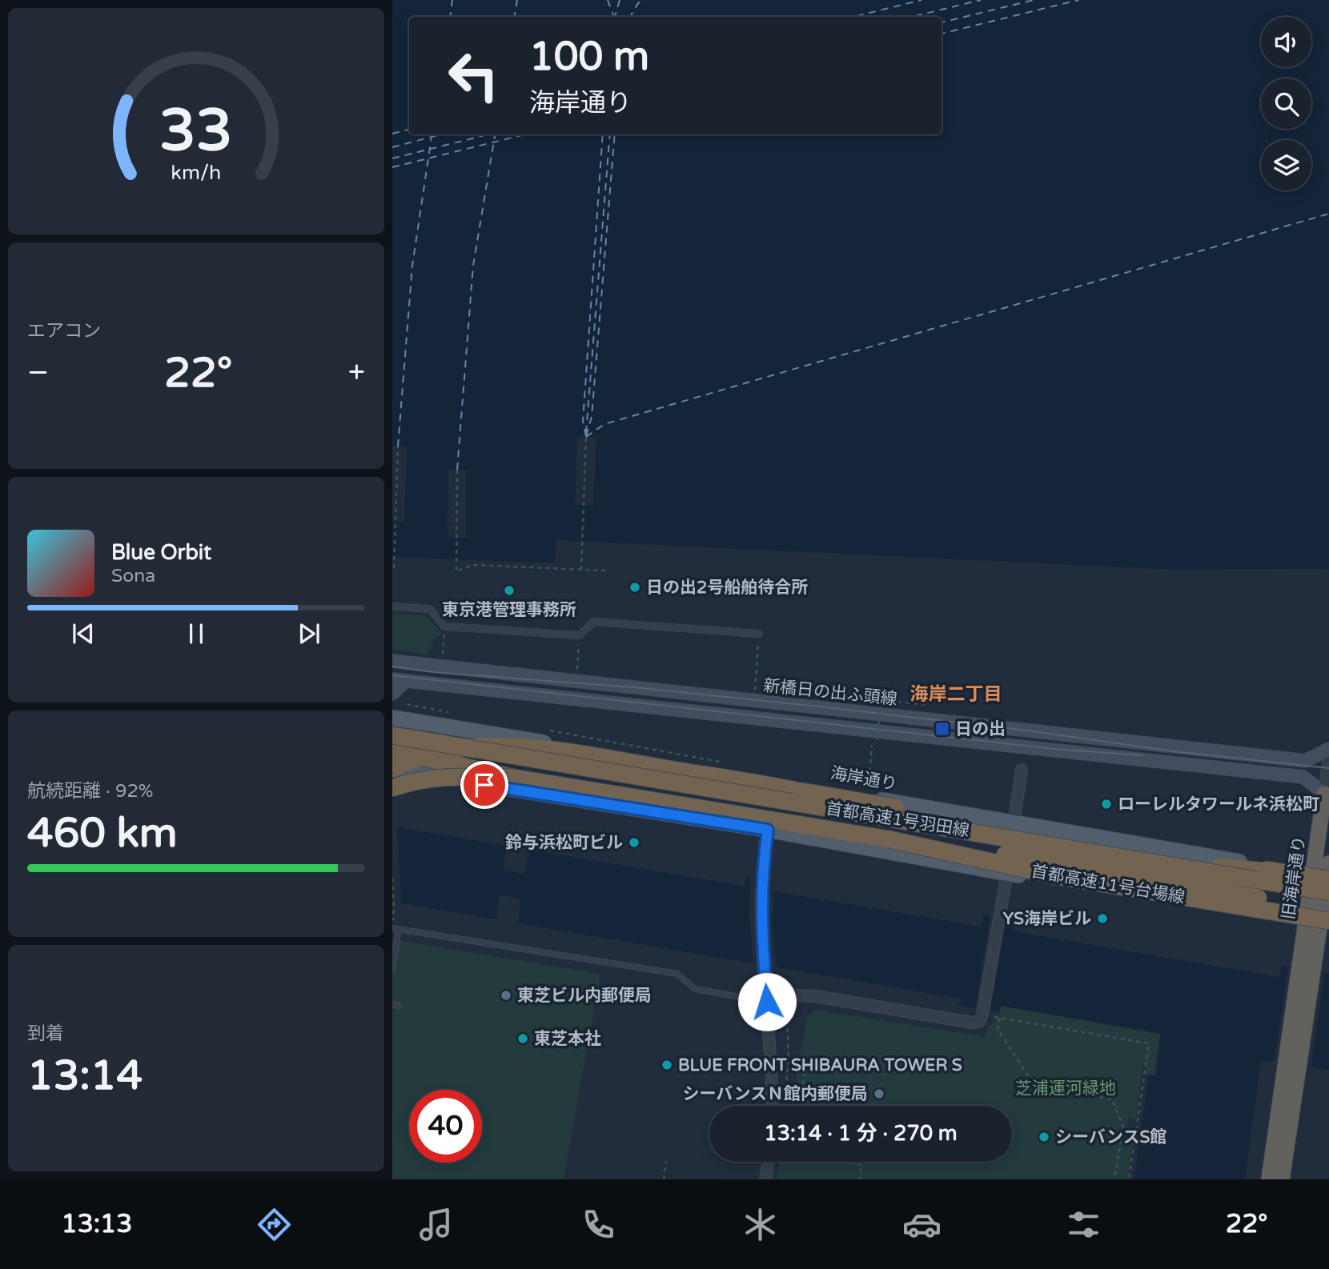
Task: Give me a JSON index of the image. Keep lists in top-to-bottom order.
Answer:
{
  "streets": {
    "highway": ["首都高速1号羽田線", "旧海岸通り", "首都高速11号台場線"],
    "main road": ["新橋日の出ふ頭線", "海岸通り"]
  },
  "crossings": [
    ["新橋日の出ふ頭線", "旧海岸通り"],
    ["海岸通り", "首都高速1号羽田線"],
    ["海岸通り", "旧海岸通り"],
    ["首都高速1号羽田線", "旧海岸通り"],
    ["首都高速1号羽田線", "首都高速11号台場線"],
    ["旧海岸通り", "首都高速11号台場線"]
  ],
  "districts": ["海岸二丁目"],
  "parks": ["芝浦運河緑地"],
  "places": {
    "other": [
      "日の出2号船舶待合所",
      "東京港管理事務所",
      "ローレルタワールネ浜松町",
      "鈴与浜松町ビル",
      "YS海岸ビル",
      "東芝ビル内郵便局",
      "東芝本社",
      "BLUE FRONT SHIBAURA TOWER S",
      "シーバンスＮ館内郵便局",
      "シーバンスS館"
    ],
    "transit": ["日の出"]
  },
  "page": {
    "turn": ["100 m", "海岸通り"],
    "tile": [
      "エアコン",
      ["航続距離 · 92%", "460 km"],
      ["到着", "13:14"]
    ],
    "heat": ["−", "22°", "+"],
    "song": ["Blue Orbit", "Sona"],
    "limit": "40",
    "trip": "13:14 · 1 分 · 270 m",
    "tabs": ["13:13", "22°"],
    "gauge": ["33", "km/h"]
  }
}
